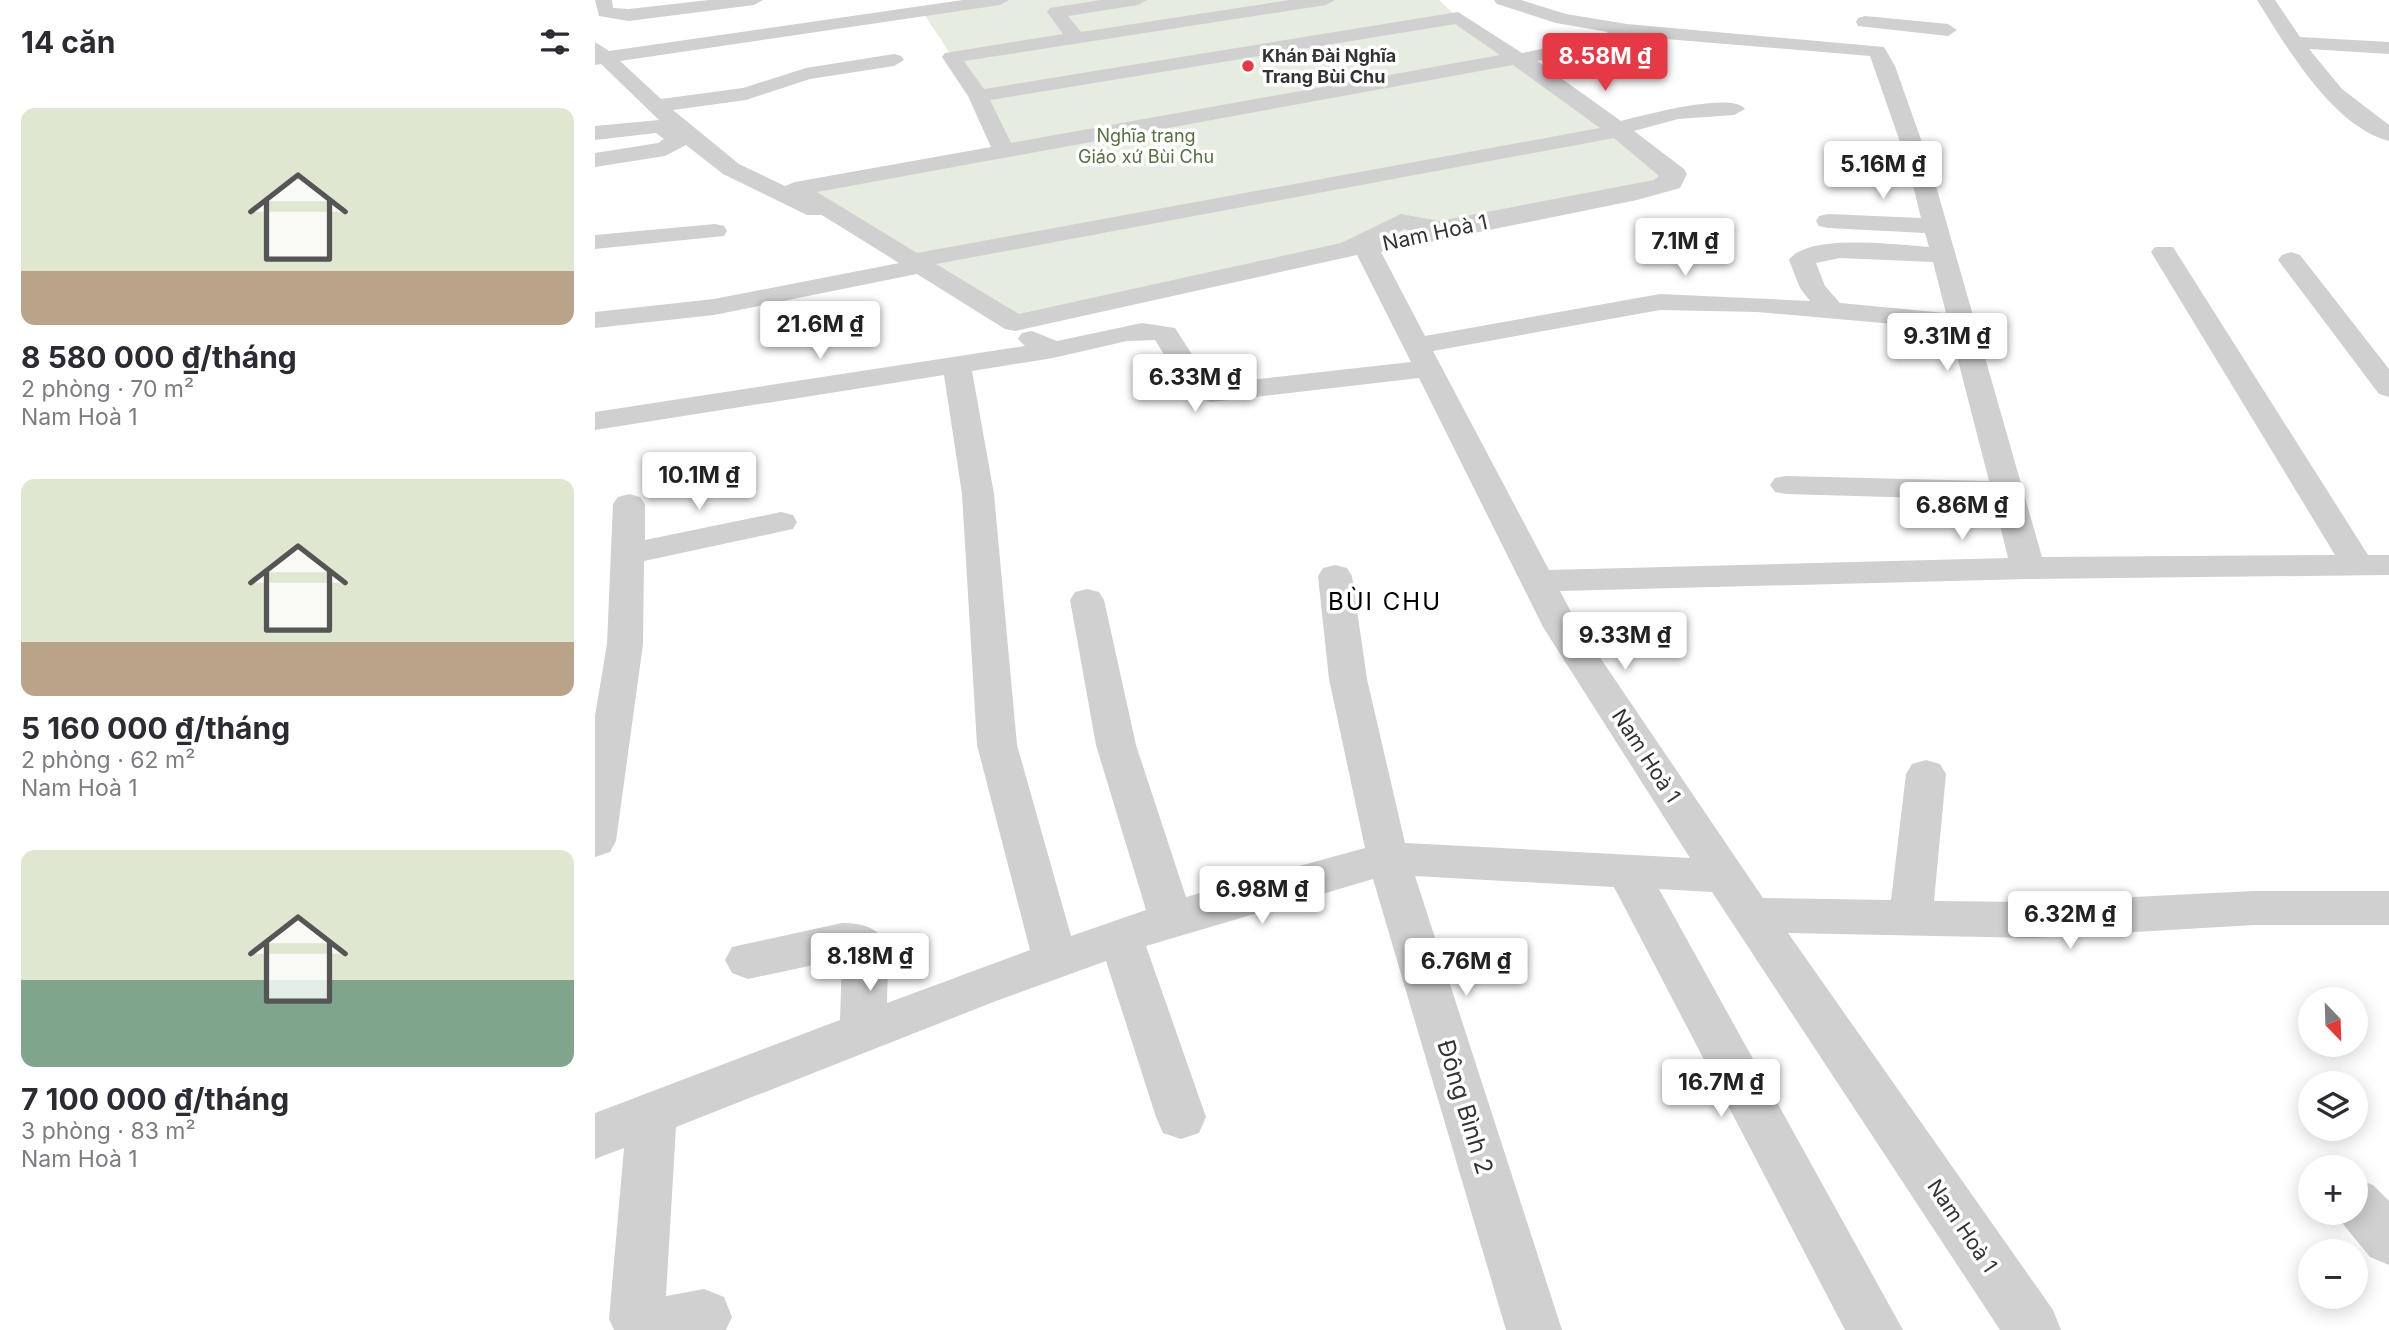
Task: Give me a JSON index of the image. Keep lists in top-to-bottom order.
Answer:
{
  "streets": {
    "street": ["Nam Hoà 1", "Đông Bình 2"]
  },
  "districts": ["BÙI CHU"],
  "parks": ["Nghĩa trang Giáo xứ Bùi Chu"],
  "places": ["Khán Đài Nghĩa Trang Bùi Chu"],
  "north": "bottom right",
  "page": {
    "heading": "14 căn",
    "price": [
      "8.58M ₫",
      "5.16M ₫",
      "7.1M ₫",
      "21.6M ₫",
      "9.31M ₫",
      "6.33M ₫",
      "10.1M ₫",
      "6.86M ₫",
      "9.33M ₫",
      "6.98M ₫",
      "6.32M ₫",
      "8.18M ₫",
      "6.76M ₫",
      "16.7M ₫"
    ],
    "list": [
      {
        "name": "8 580 000 ₫/tháng",
        "note": "2 phòng · 70 m² · Nam Hoà 1"
      },
      {
        "name": "5 160 000 ₫/tháng",
        "note": "2 phòng · 62 m² · Nam Hoà 1"
      },
      {
        "name": "7 100 000 ₫/tháng",
        "note": "3 phòng · 83 m² · Nam Hoà 1"
      }
    ],
    "map_buttons": ["+", "−"]
  }
}
